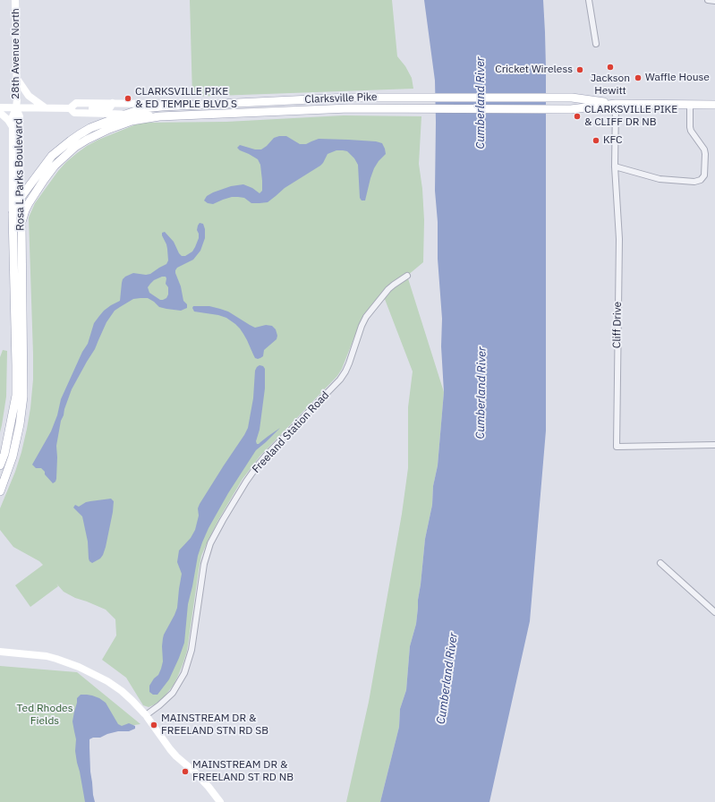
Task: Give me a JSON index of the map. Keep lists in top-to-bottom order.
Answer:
{
  "streets": {
    "main road": ["28th Avenue North", "Clarksville Pike", "Rosa L Parks Boulevard"],
    "street": ["Cliff Drive", "Freeland Station Road"]
  },
  "crossings": [
    ["28th Avenue North", "Clarksville Pike"],
    ["28th Avenue North", "Rosa L Parks Boulevard"],
    ["Clarksville Pike", "Rosa L Parks Boulevard"],
    ["Clarksville Pike", "Cliff Drive"]
  ],
  "water": ["Cumberland River"],
  "parks": ["Ted Rhodes Fields"],
  "places": [
    "Jackson Hewitt",
    "Cricket Wireless",
    "Waffle House",
    "CLARKSVILLE PIKE & ED TEMPLE BLVD S",
    "CLARKSVILLE PIKE & CLIFF DR NB",
    "KFC",
    "MAINSTREAM DR & FREELAND STN RD SB",
    "MAINSTREAM DR & FREELAND ST RD NB"
  ]
}
